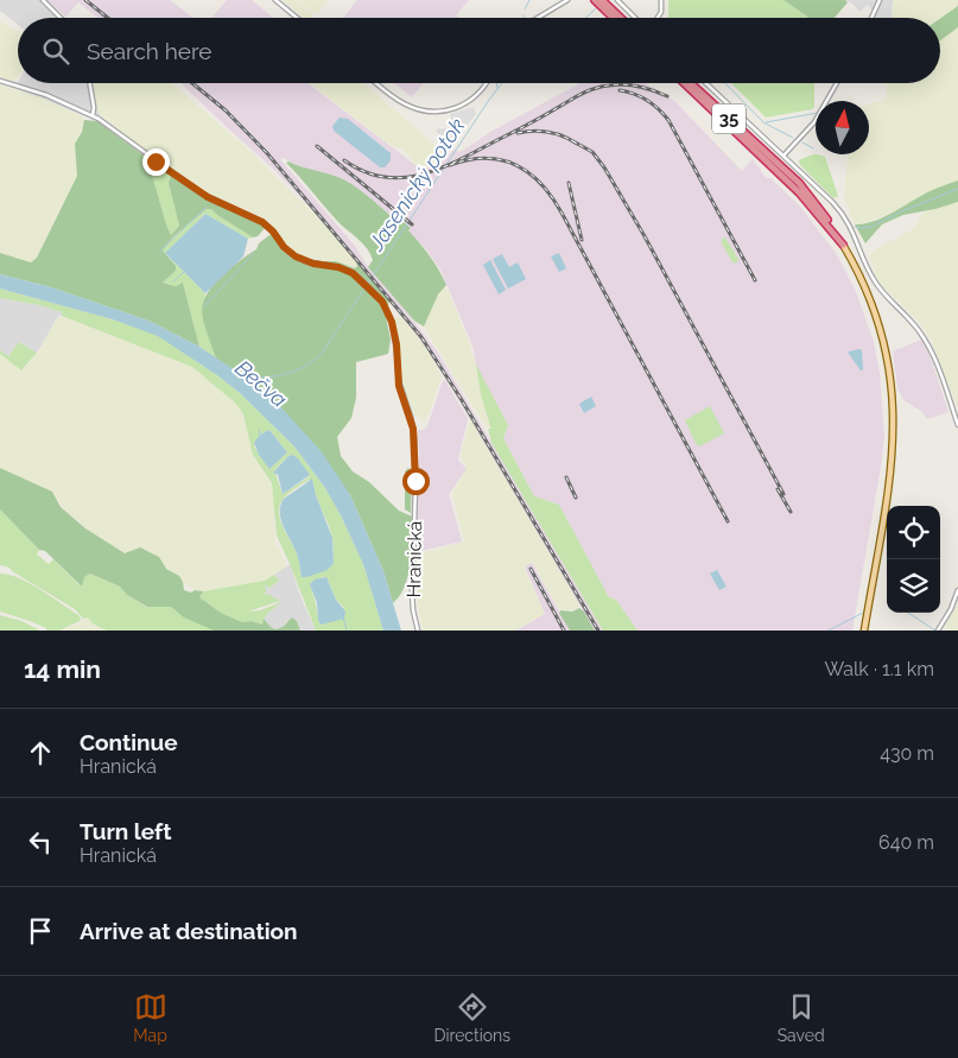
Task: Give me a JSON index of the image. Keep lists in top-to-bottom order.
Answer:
{
  "streets": {
    "highway": ["35"],
    "street": ["Hranická"]
  },
  "water": ["Jasenický potok", "Bečva"],
  "north": "top",
  "page": {
    "search": "Search here",
    "heading": ["14 min", "Walk · 1.1 km"],
    "list": [
      ["Continue", "Hranická", "430 m"],
      ["Turn left", "Hranická", "640 m"],
      "Arrive at destination"
    ],
    "nav": ["Map", "Directions", "Saved"]
  }
}
